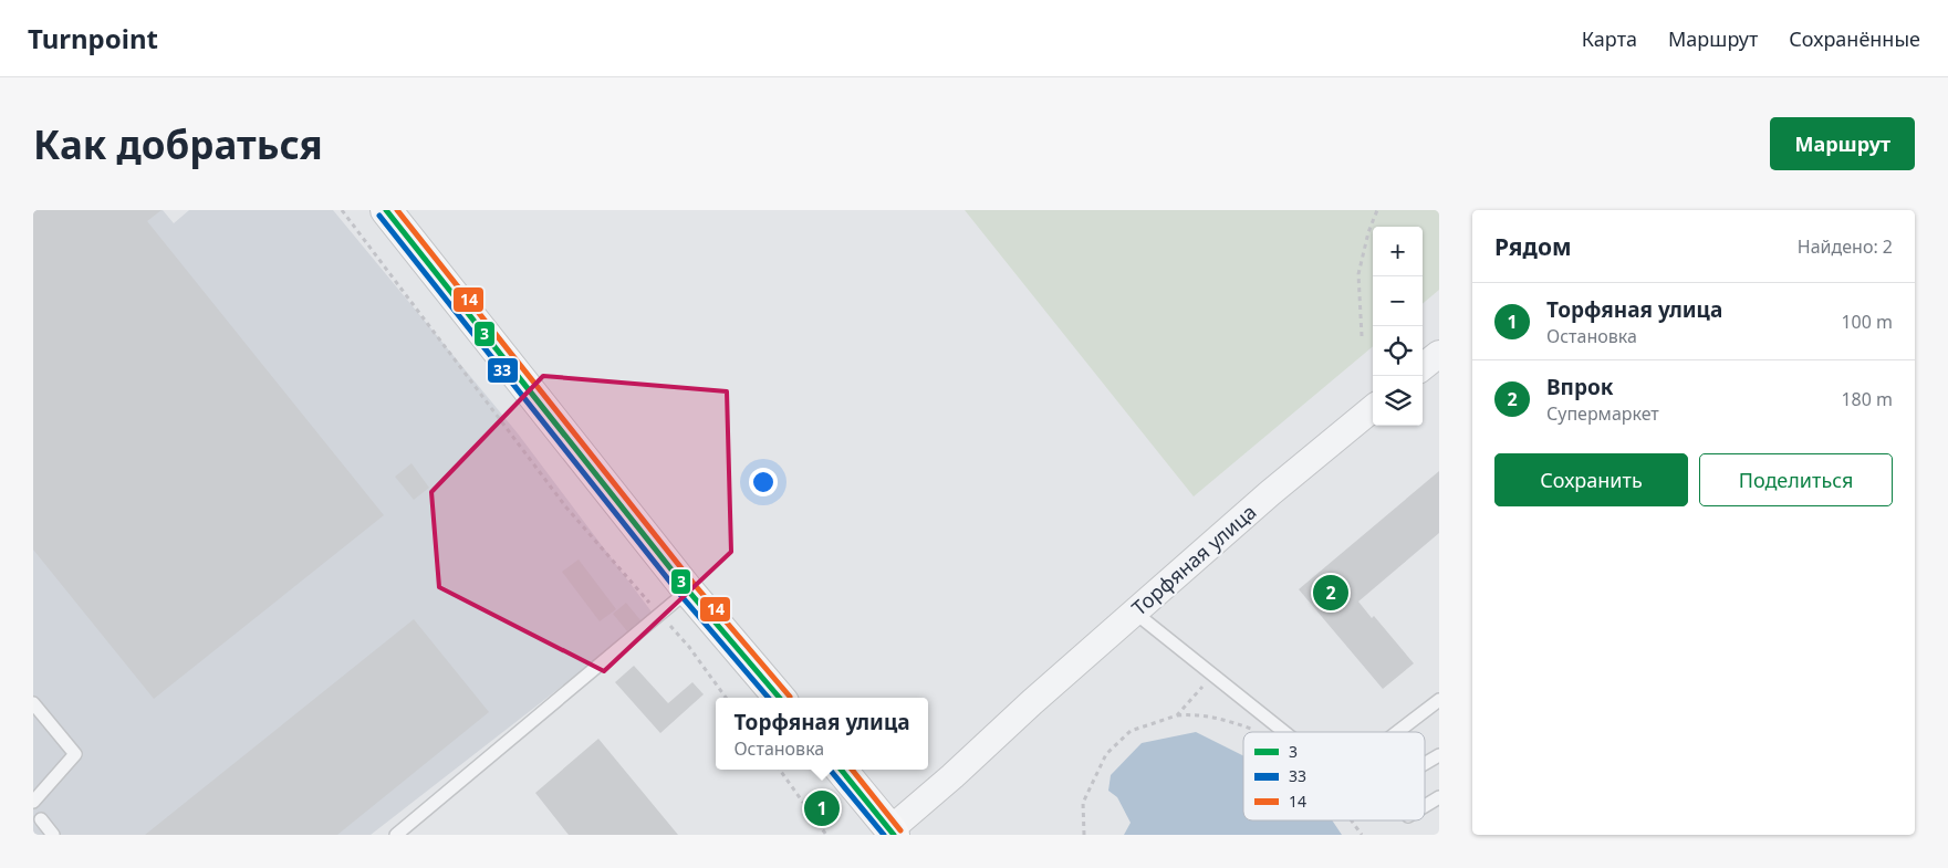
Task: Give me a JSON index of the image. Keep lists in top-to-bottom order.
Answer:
{
  "streets": {
    "street": ["Торфяная улица"]
  },
  "lines": ["transit line 3", "transit line 14", "transit line 33"],
  "legend": ["3", "33", "14"],
  "page": {
    "header": "Turnpoint",
    "nav": ["Карта", "Маршрут", "Сохранённые"],
    "buttons": [
      "Маршрут",
      ["Сохранить", "Поделиться"]
    ],
    "title": "Как добраться",
    "heading": ["Рядом", "Найдено: 2"],
    "map_buttons": ["+", "−"],
    "list": [
      {
        "mark": "1",
        "name": "Торфяная улица",
        "note": "Остановка",
        "value": "100 m"
      },
      {
        "mark": "2",
        "name": "Впрок",
        "note": "Супермаркет",
        "value": "180 m"
      }
    ],
    "pins": ["2", "1"],
    "popup": ["Торфяная улица", "Остановка"]
  }
}
